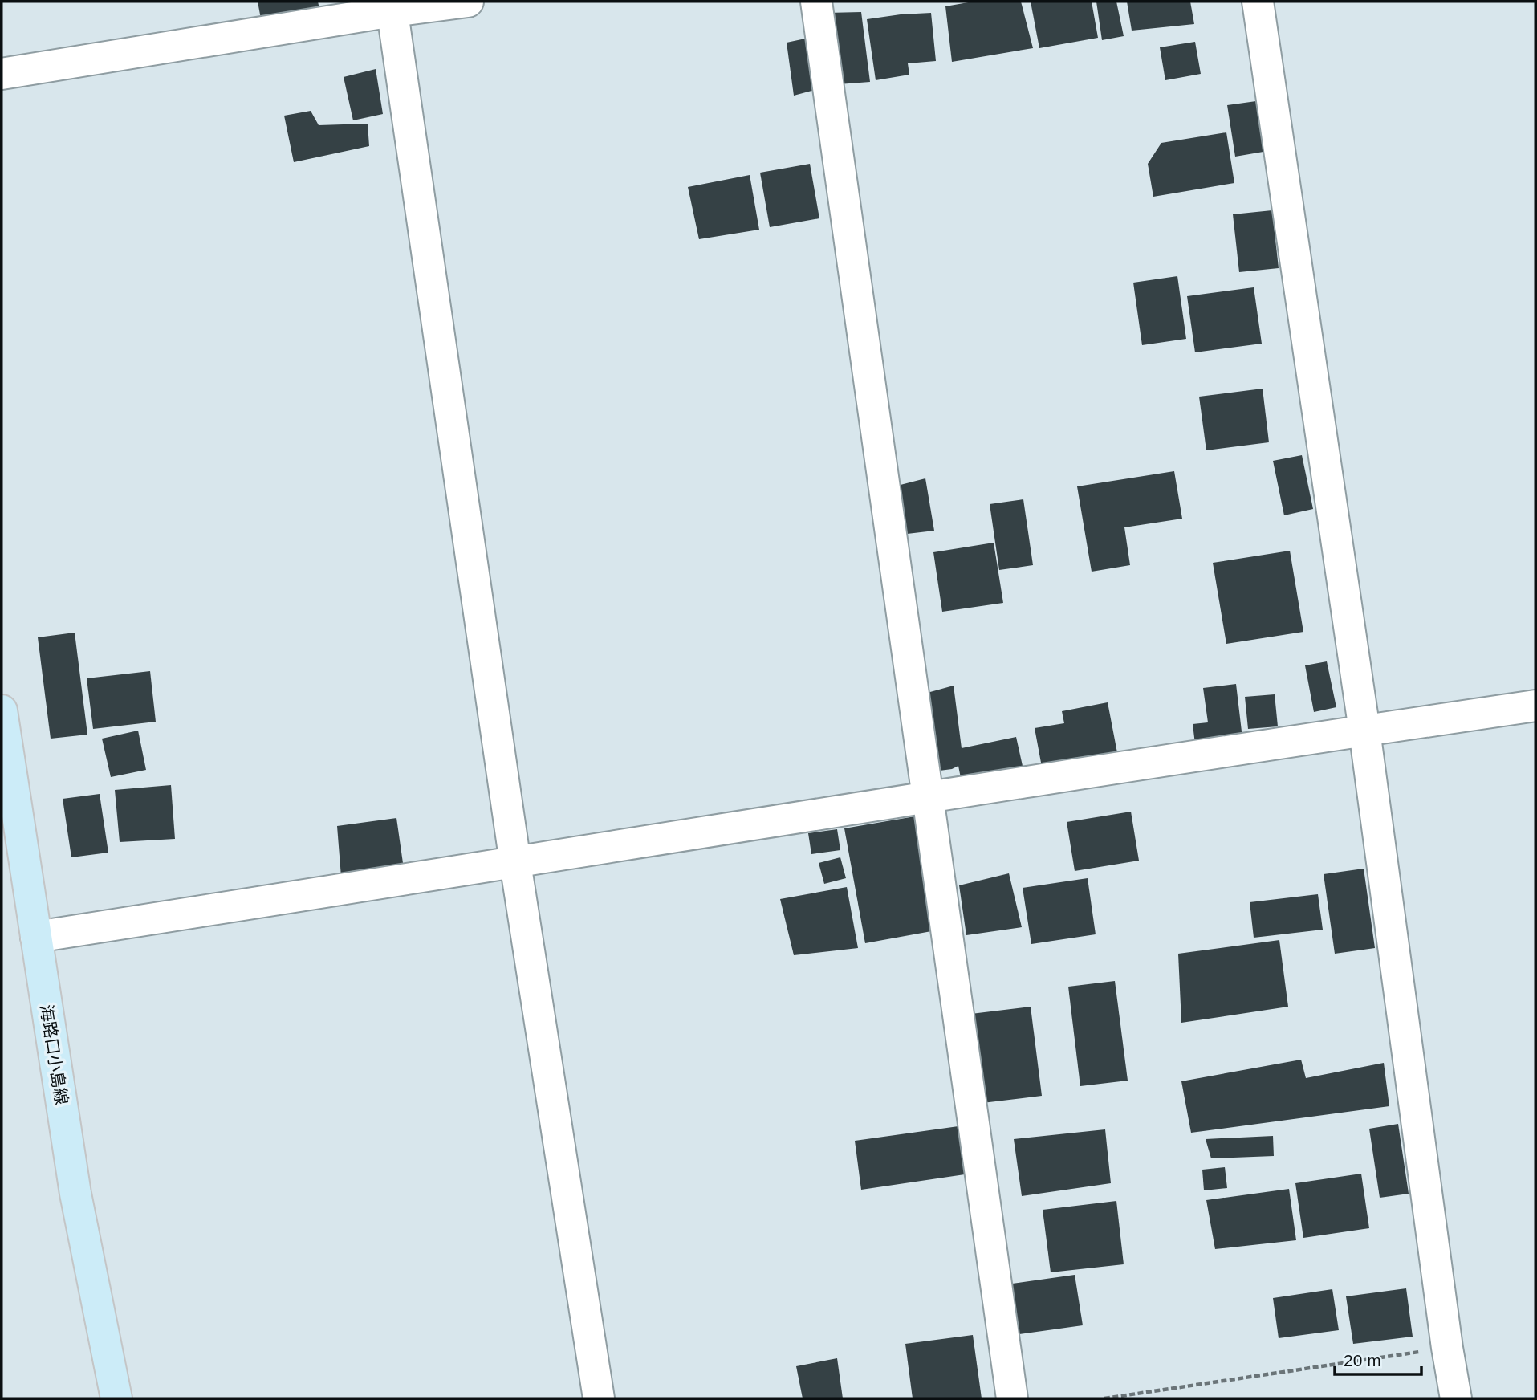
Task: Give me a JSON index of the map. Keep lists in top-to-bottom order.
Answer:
{
  "streets": {
    "main road": ["海路口小島線"]
  },
  "scale_bar": "20 m"
}
